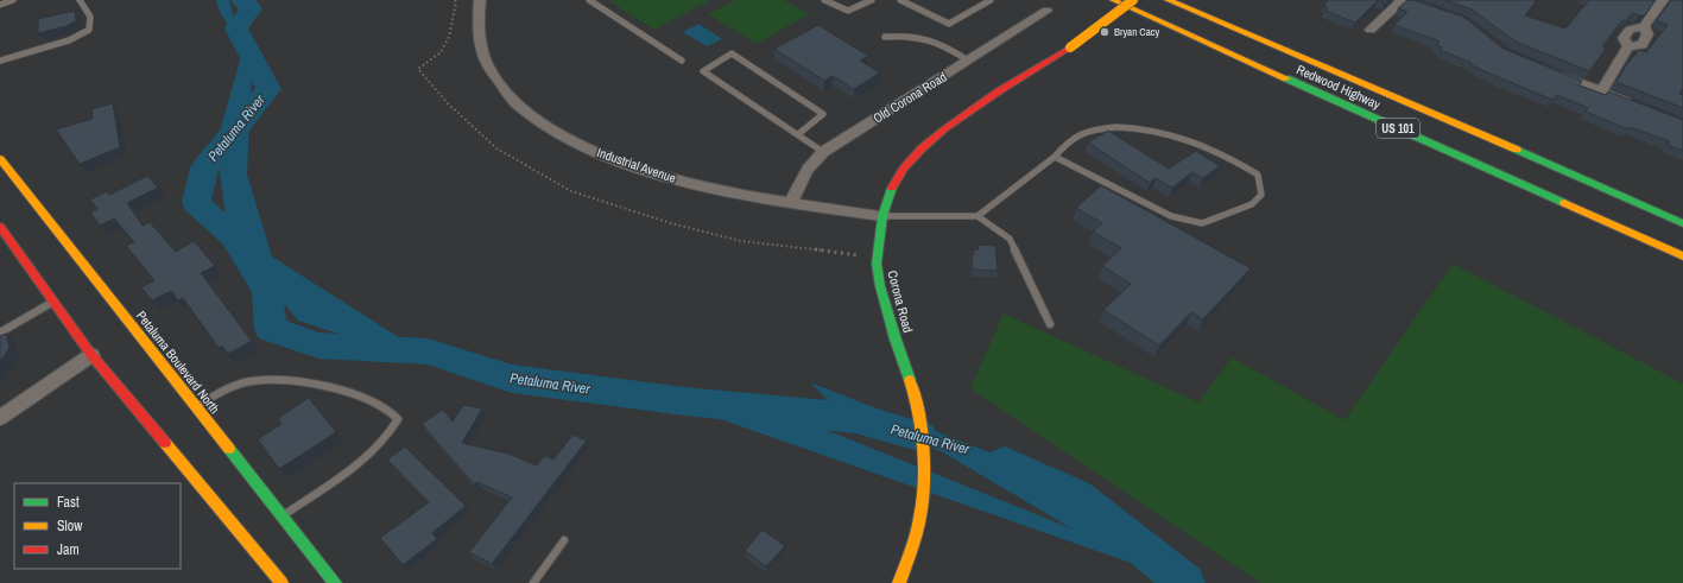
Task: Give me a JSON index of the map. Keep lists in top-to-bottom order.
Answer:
{
  "streets": {
    "main road": [
      "Redwood Highway",
      "US 101",
      "Corona Road",
      "Petaluma Boulevard North"
    ],
    "street": ["Old Corona Road", "Industrial Avenue"]
  },
  "crossings": [
    ["Old Corona Road", "Industrial Avenue"],
    ["Industrial Avenue", "Corona Road"]
  ],
  "water": ["Petaluma River"],
  "places": ["Bryan Cacy"],
  "legend": ["Fast", "Slow", "Jam"]
}
